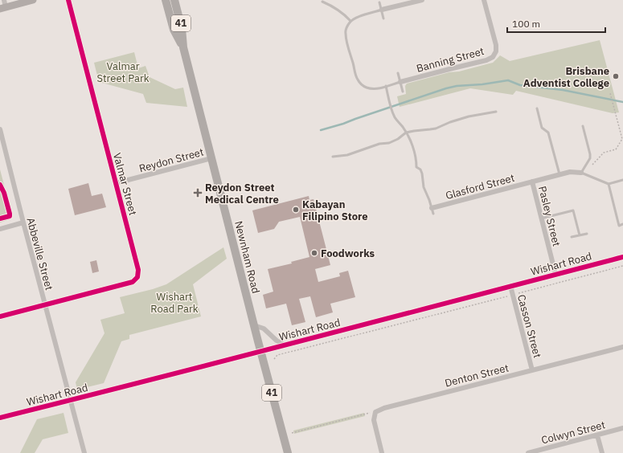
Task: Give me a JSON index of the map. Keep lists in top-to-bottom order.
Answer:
{
  "streets": {
    "main road": ["41", "Newnham Road"],
    "street": [
      "Banning Street",
      "Reydon Street",
      "Valmar Street",
      "Glasford Street",
      "Pasley Street",
      "Abbeville Street",
      "Wishart Road",
      "Casson Street",
      "Denton Street",
      "Colwyn Street"
    ]
  },
  "crossings": [
    ["Reydon Street", "Valmar Street"],
    ["Reydon Street", "Newnham Road"],
    ["Valmar Street", "Abbeville Street"],
    ["Glasford Street", "Pasley Street"],
    ["Pasley Street", "Wishart Road"],
    ["Abbeville Street", "Wishart Road"],
    ["Newnham Road", "Wishart Road"],
    ["Wishart Road", "Casson Street"],
    ["Casson Street", "Denton Street"]
  ],
  "parks": ["Valmar Street Park", "Wishart Road Park"],
  "places": {
    "other": ["Brisbane Adventist College", "Kabayan Filipino Store", "Foodworks"],
    "health": ["Reydon Street Medical Centre"]
  },
  "scale_bar": "100 m"
}
